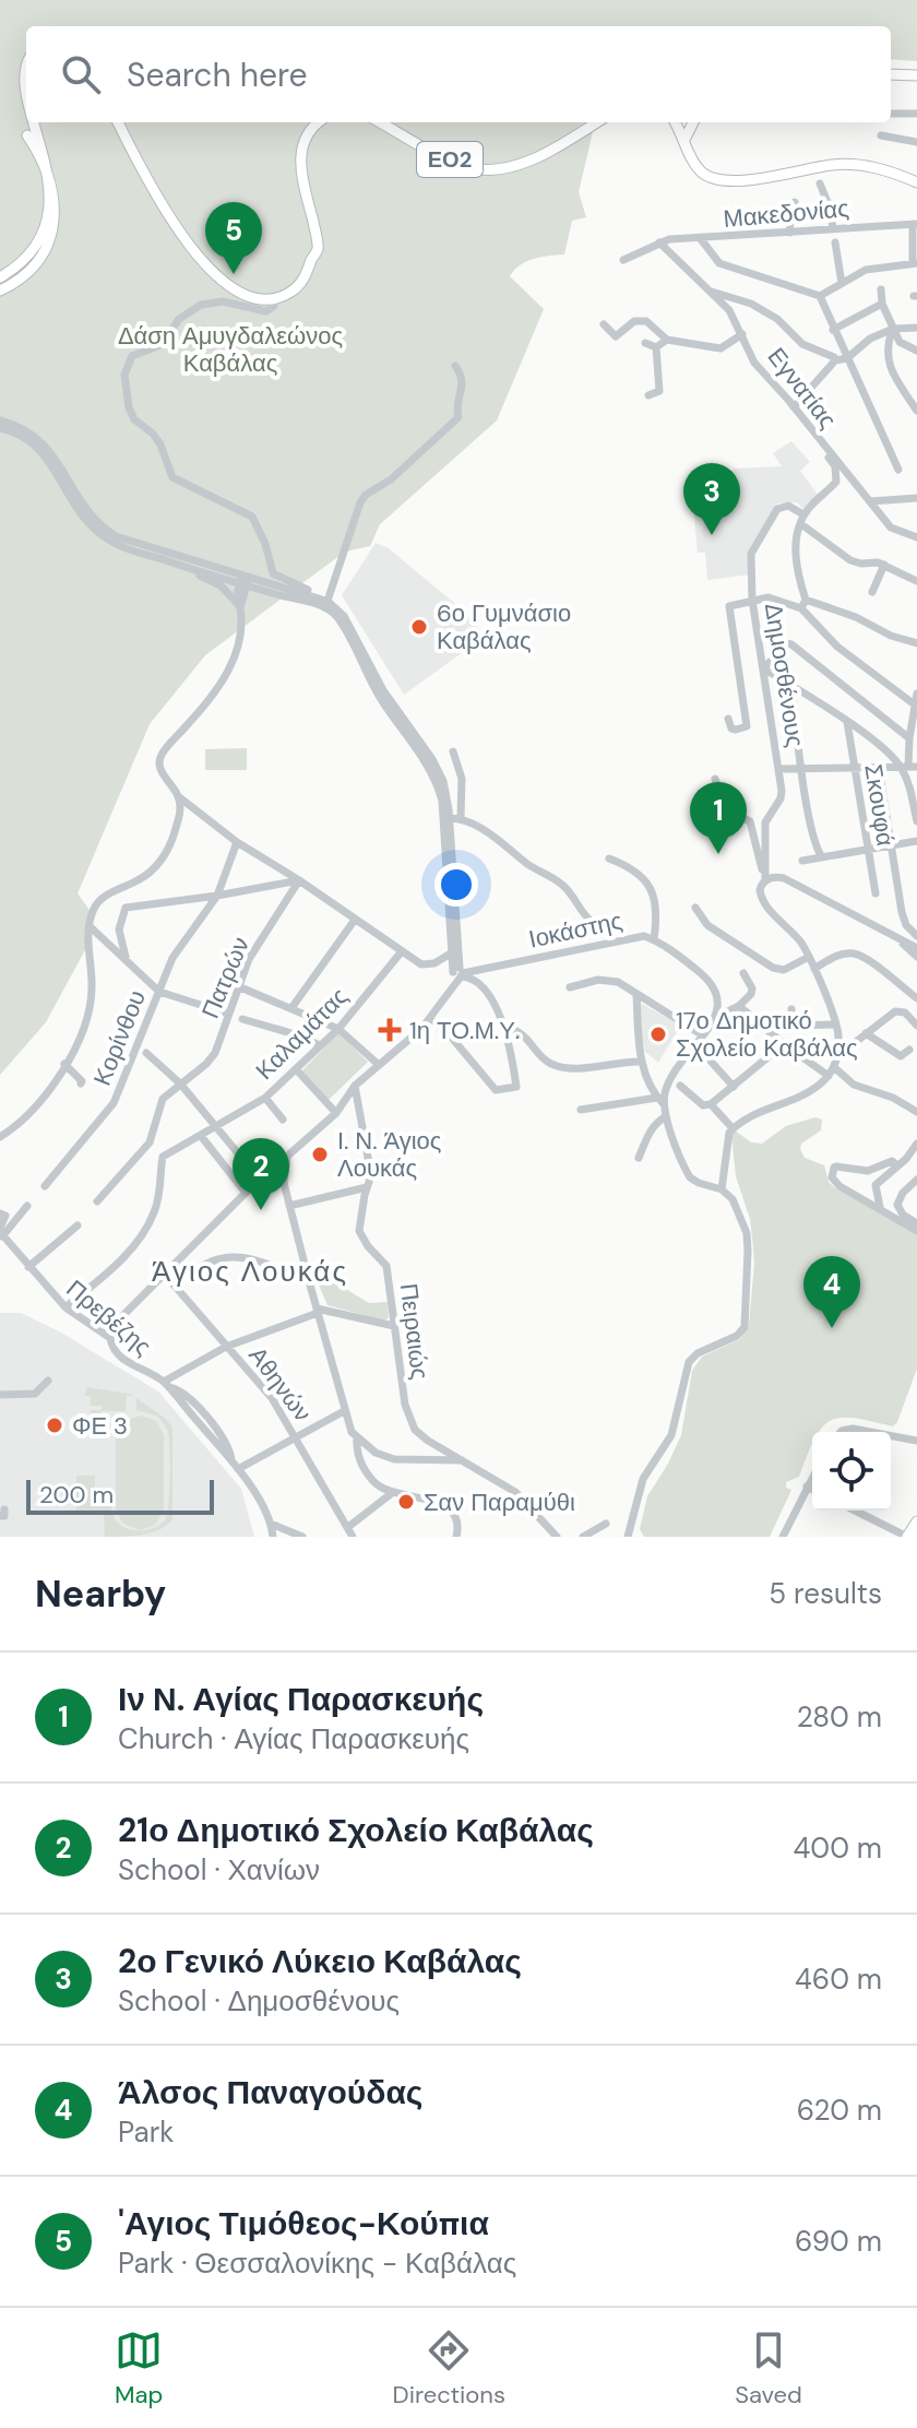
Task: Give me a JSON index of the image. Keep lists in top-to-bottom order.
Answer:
{
  "streets": {
    "main road": ["ΕΟ2"],
    "street": [
      "Μακεδονίας",
      "Εγνατίας",
      "Δημοσθένους",
      "Σκουφά",
      "Ιοκάστης",
      "Πατρών",
      "Καλαμάτας",
      "Κορίνθου",
      "Πρεβέζης",
      "Πειραιώς",
      "Αθηνών"
    ]
  },
  "crossings": [
    ["Μακεδονίας", "Εγνατίας"],
    ["Πατρών", "Κορίνθου"],
    ["Καλαμάτας", "Πρεβέζης"],
    ["Πρεβέζης", "Αθηνών"]
  ],
  "districts": ["Άγιος Λουκάς"],
  "parks": ["Δάση Αμυγδαλεώνος Καβάλας"],
  "places": {
    "other": [
      "6ο Γυμνάσιο Καβάλας",
      "17ο Δημοτικό Σχολείο Καβάλας",
      "Ι. Ν. Άγιος Λουκάς",
      "ΦΕ 3",
      "Σαν Παραμύθι"
    ],
    "health": ["1η ΤΟ.Μ.Υ."]
  },
  "scale_bar": "200 m",
  "page": {
    "search": "Search here",
    "pins": [
      "5",
      "3",
      "1",
      "2",
      "4"
    ],
    "scale": "200 m",
    "heading": ["Nearby", "5 results"],
    "list": [
      {
        "mark": "1",
        "name": "Ιν Ν. Αγίας Παρασκευής",
        "note": "Church · Αγίας Παρασκευής",
        "value": "280 m"
      },
      {
        "mark": "2",
        "name": "21ο Δημοτικό Σχολείο Καβάλας",
        "note": "School · Χανίων",
        "value": "400 m"
      },
      {
        "mark": "3",
        "name": "2ο Γενικό Λύκειο Καβάλας",
        "note": "School · Δημοσθένους",
        "value": "460 m"
      },
      {
        "mark": "4",
        "name": "Άλσος Παναγούδας",
        "note": "Park",
        "value": "620 m"
      },
      {
        "mark": "5",
        "name": "'Αγιος Τιμόθεος-Κούπια",
        "note": "Park · Θεσσαλονίκης - Καβάλας",
        "value": "690 m"
      }
    ],
    "nav": ["Map", "Directions", "Saved"]
  }
}
